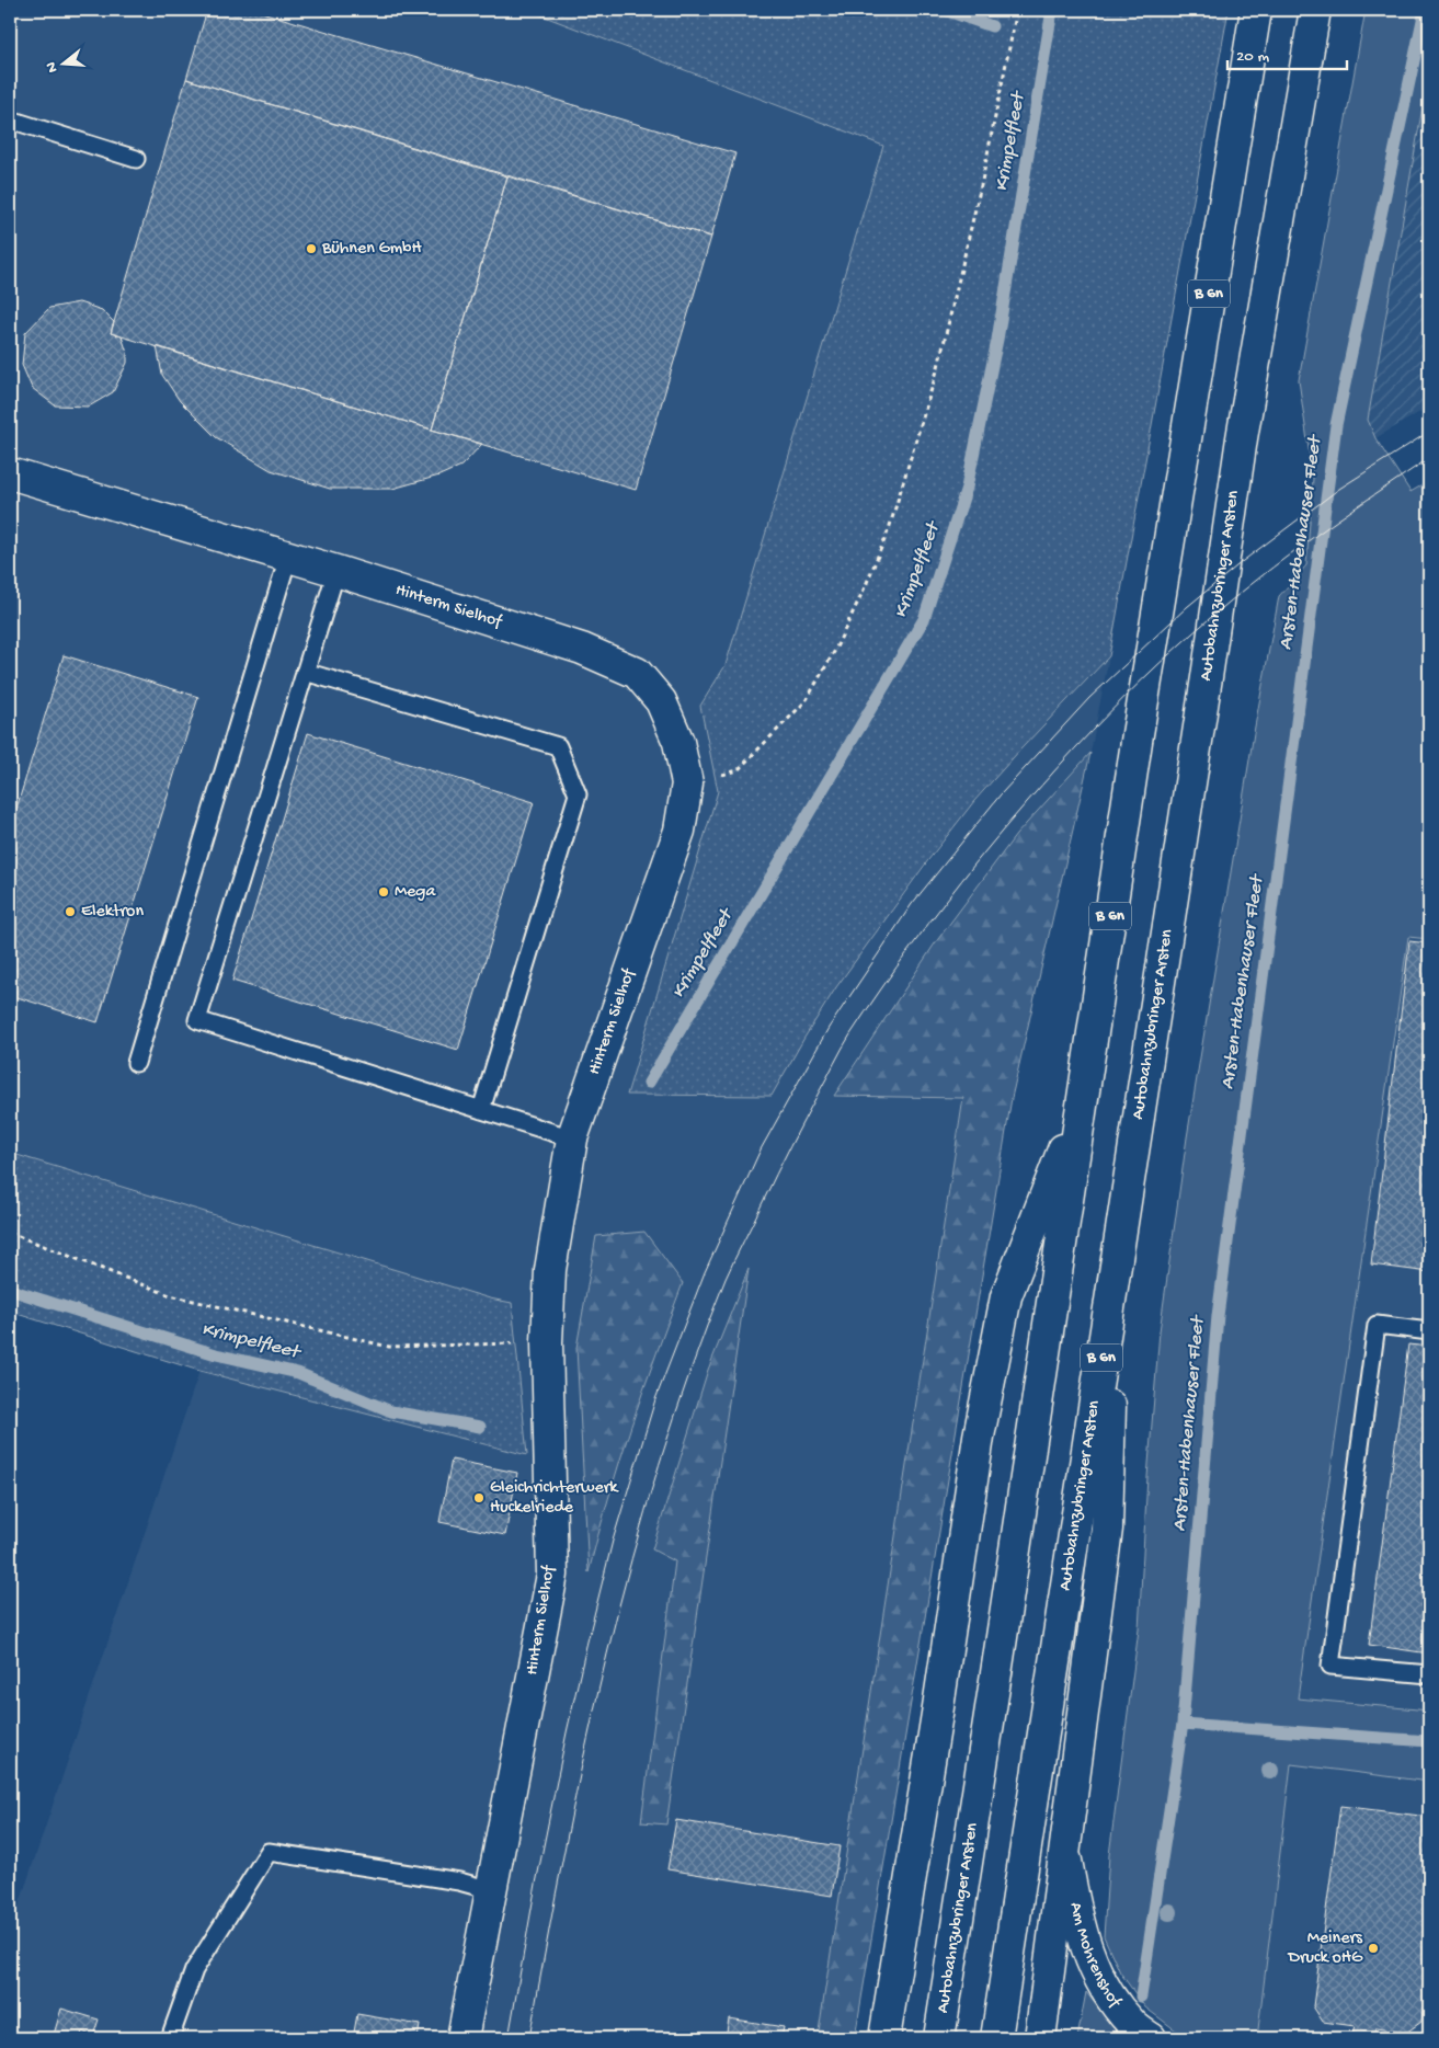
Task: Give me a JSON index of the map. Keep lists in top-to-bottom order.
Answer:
{
  "streets": {
    "main road": [
      "B 6n",
      "Autobahnzubringer Arsten",
      "Hinterm Sielhof",
      "Am Mohrenshof"
    ]
  },
  "water": ["Krimpelfleet", "Arsten-Habenhauser Fleet"],
  "places": [
    "Bühnen GmbH",
    "Mega",
    "Elektron",
    "Gleichrichterwerk Huckelriede",
    "Meiners Druck oHG"
  ],
  "scale_bar": "20 m",
  "north": "left"
}
